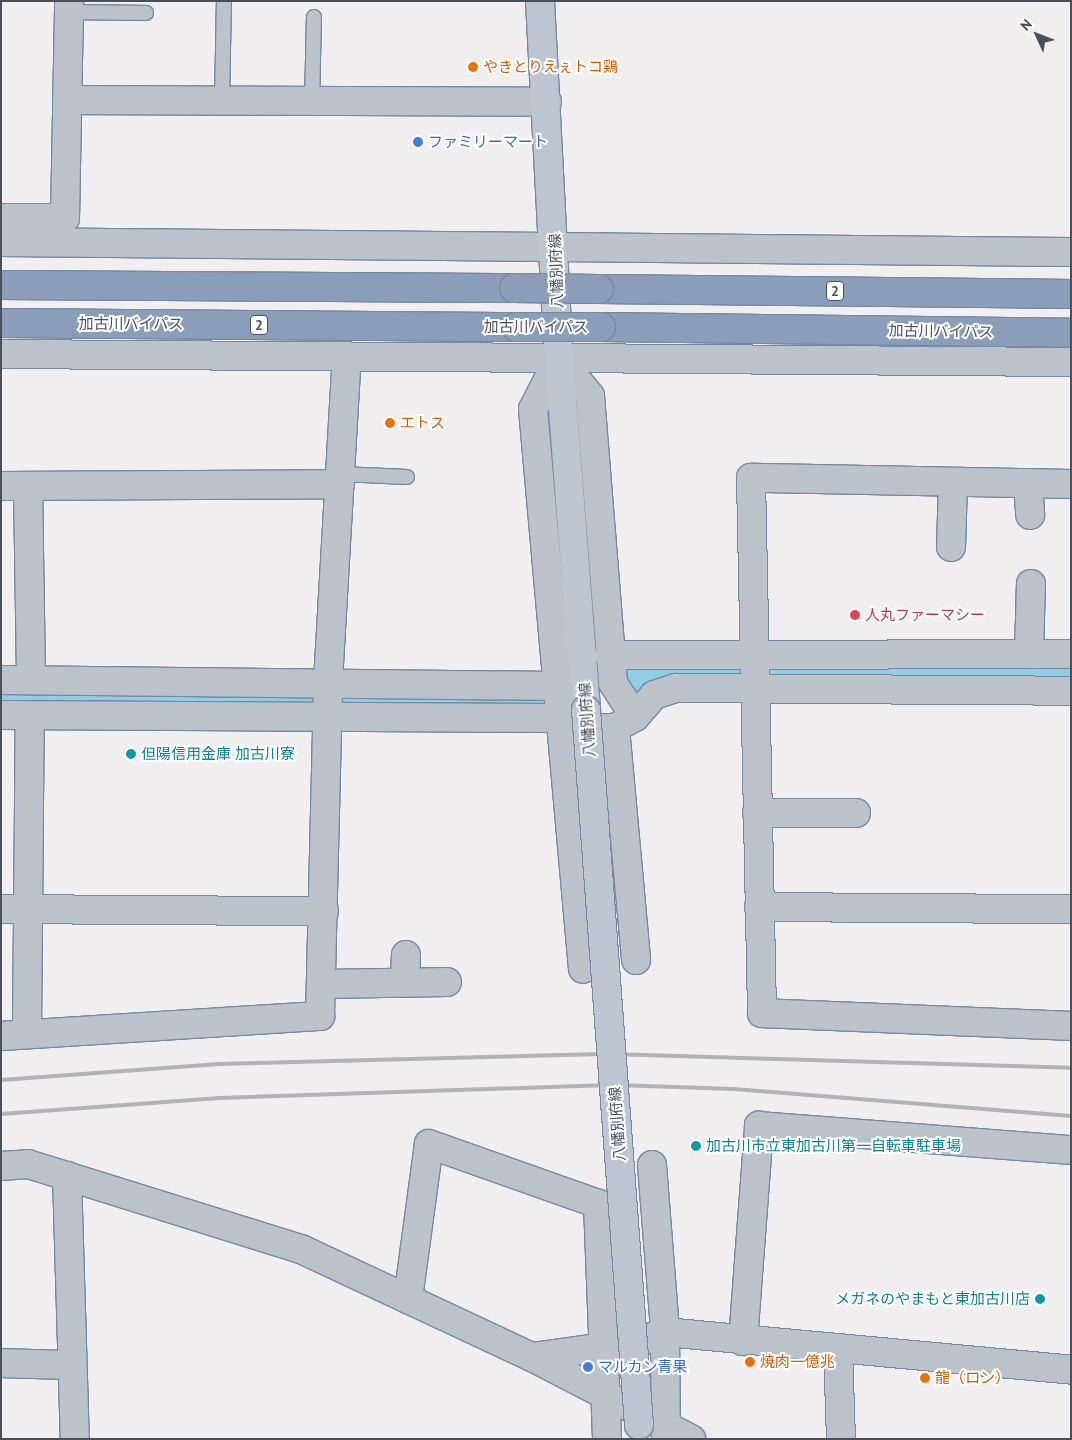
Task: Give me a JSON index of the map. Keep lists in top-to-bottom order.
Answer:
{
  "streets": {
    "highway": ["2", "加古川バイパス"],
    "main road": ["八幡別府線"]
  },
  "places": [
    "やきとりえぇトコ鶏",
    "ファミリーマート",
    "エトス",
    "人丸ファーマシー",
    "但陽信用金庫 加古川寮",
    "加古川市立東加古川第一自転車駐車場",
    "メガネのやまもと東加古川店",
    "焼肉一億兆",
    "マルカン青果",
    "龍（ロン）"
  ],
  "north": "top left"
}
